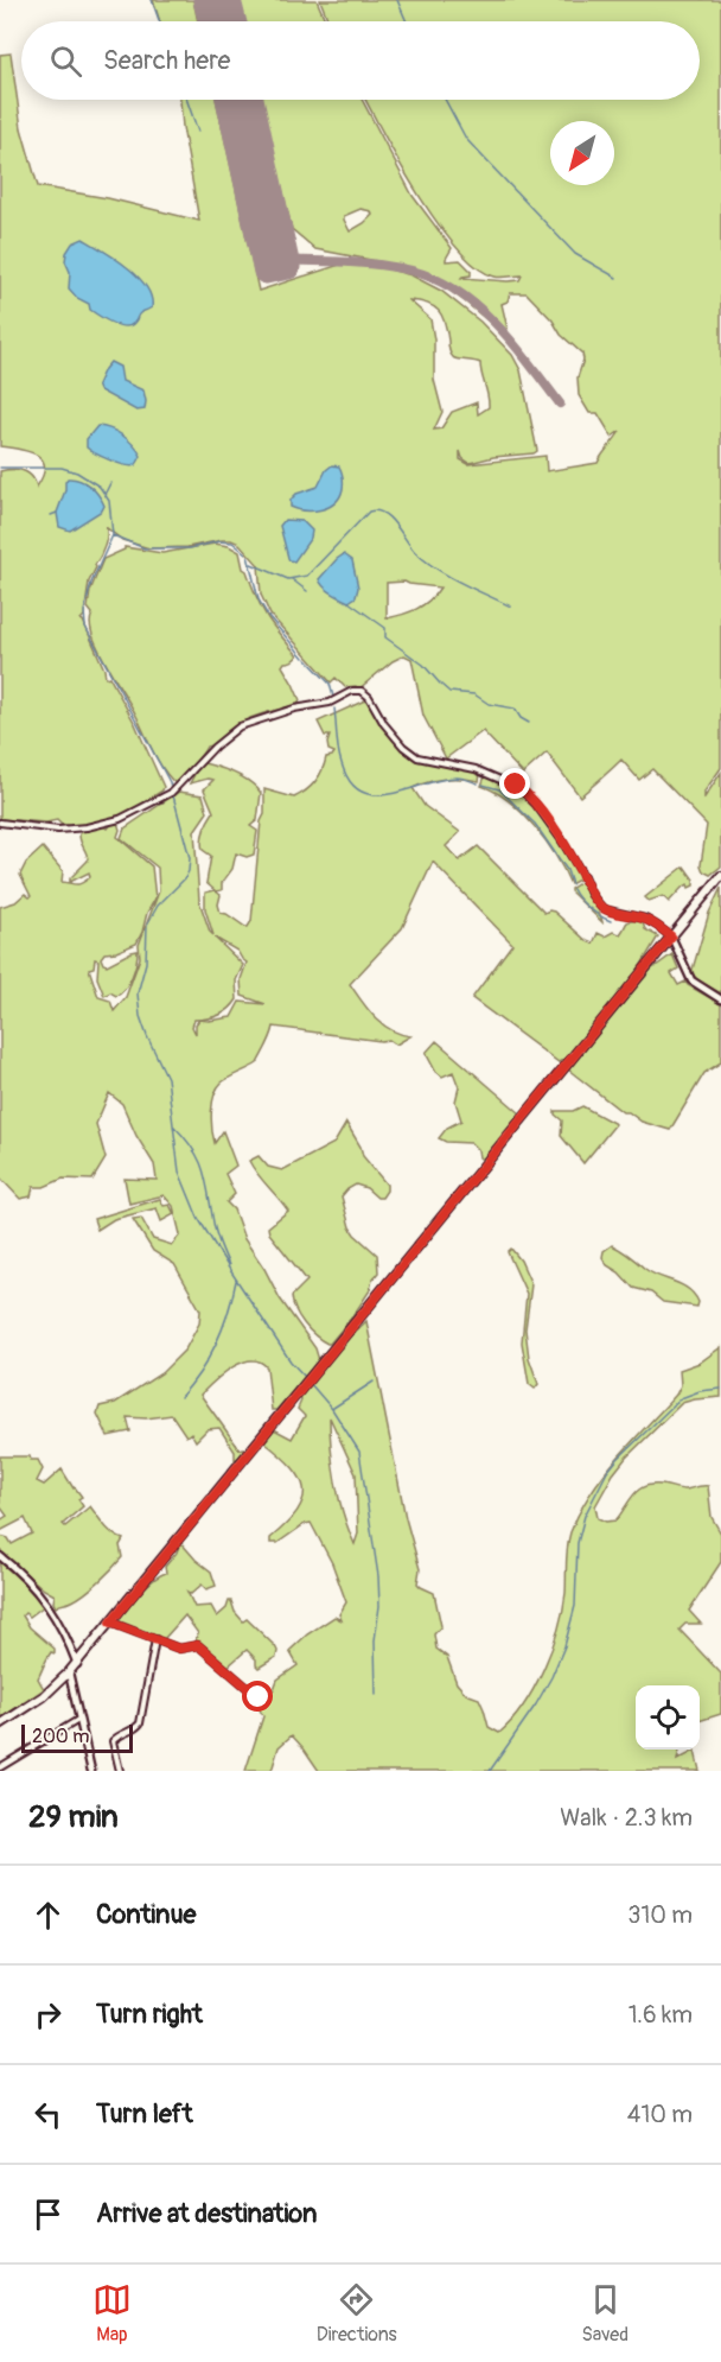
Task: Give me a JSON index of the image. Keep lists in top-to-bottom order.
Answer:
{
  "scale_bar": "200 m",
  "north": "bottom left",
  "page": {
    "search": "Search here",
    "scale": "200 m",
    "heading": ["29 min", "Walk · 2.3 km"],
    "list": [
      ["Continue", "310 m"],
      ["Turn right", "1.6 km"],
      ["Turn left", "410 m"],
      "Arrive at destination"
    ],
    "nav": ["Map", "Directions", "Saved"]
  }
}
